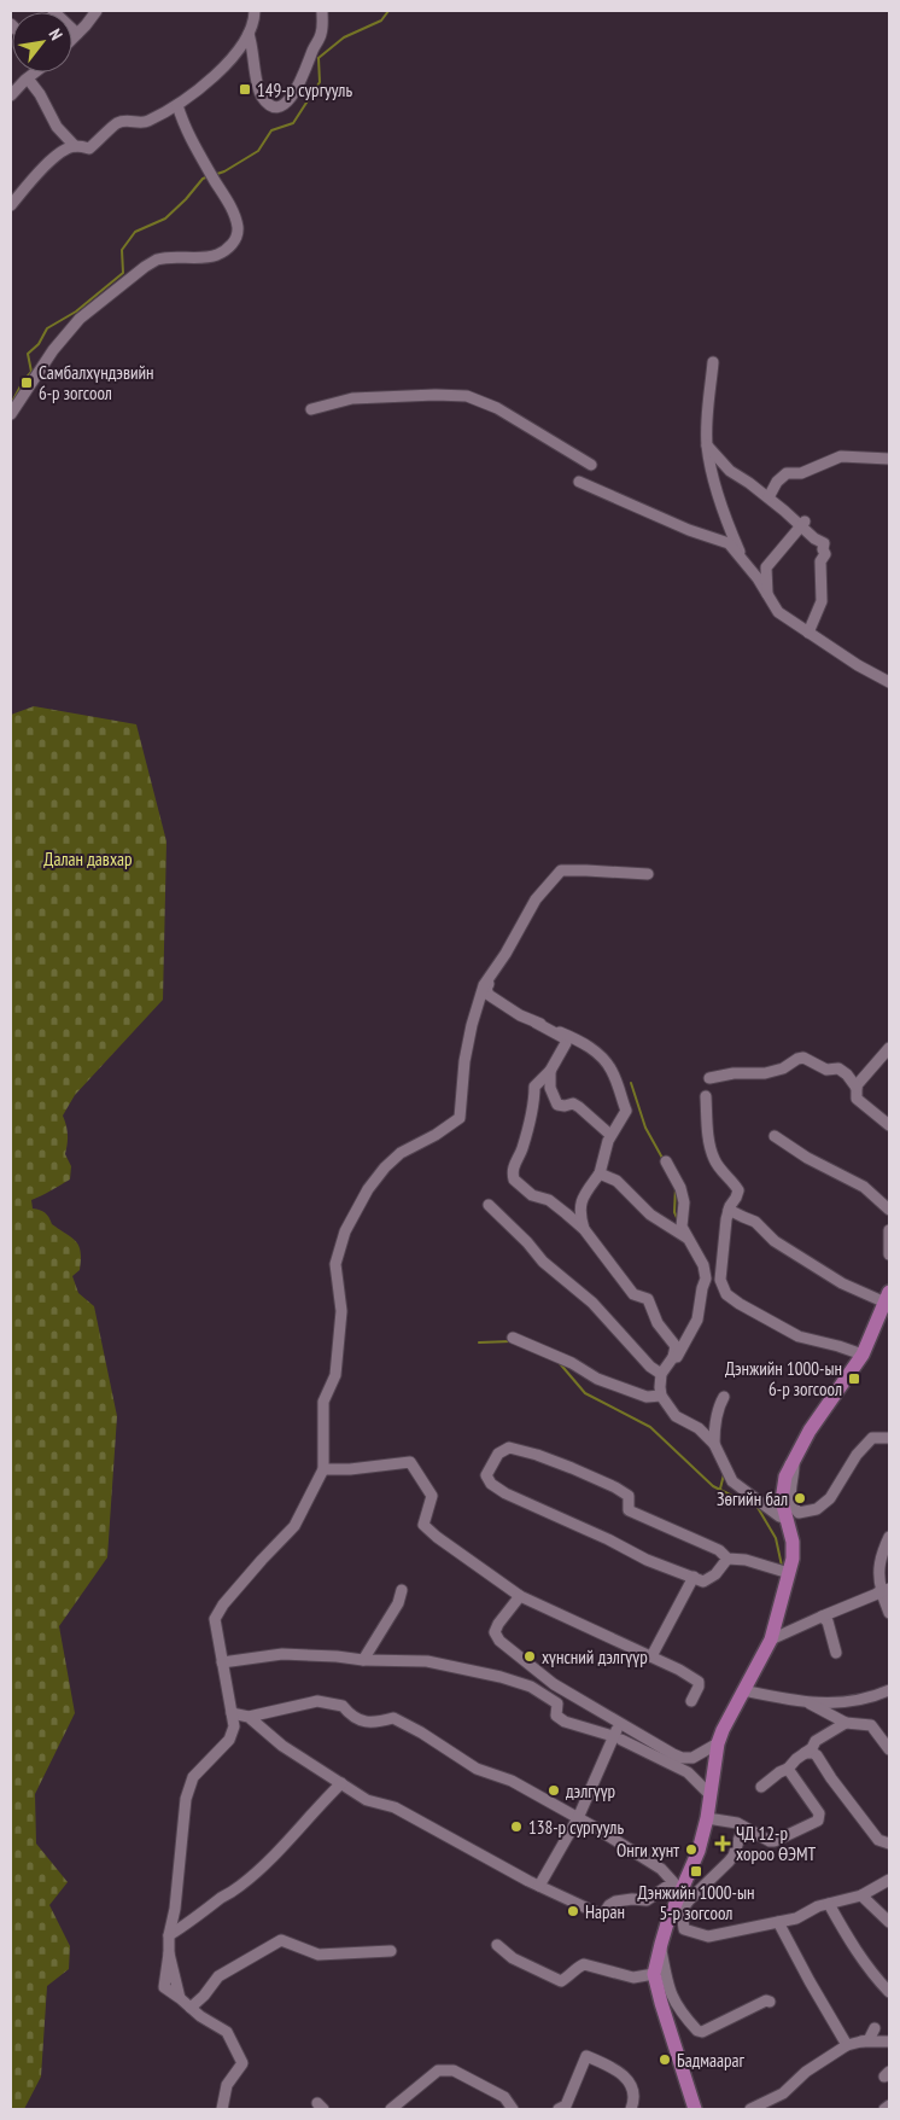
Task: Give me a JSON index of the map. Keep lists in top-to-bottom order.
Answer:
{
  "parks": ["Далан давхар"],
  "places": {
    "transit": [
      "149-р сургууль",
      "Самбалхүндэвийн 6-р зогсоол",
      "Дэнжийн 1000-ын 6-р зогсоол",
      "Дэнжийн 1000-ын 5-р зогсоол"
    ],
    "other": [
      "Зөгийн бал",
      "хүнсний дэлгүүр",
      "дэлгүүр",
      "138-р сургууль",
      "Онги хунт",
      "Наран",
      "Бадмаараг"
    ],
    "health": ["ЧД 12-р хороо ӨЭМТ"]
  },
  "north": "top right"
}
